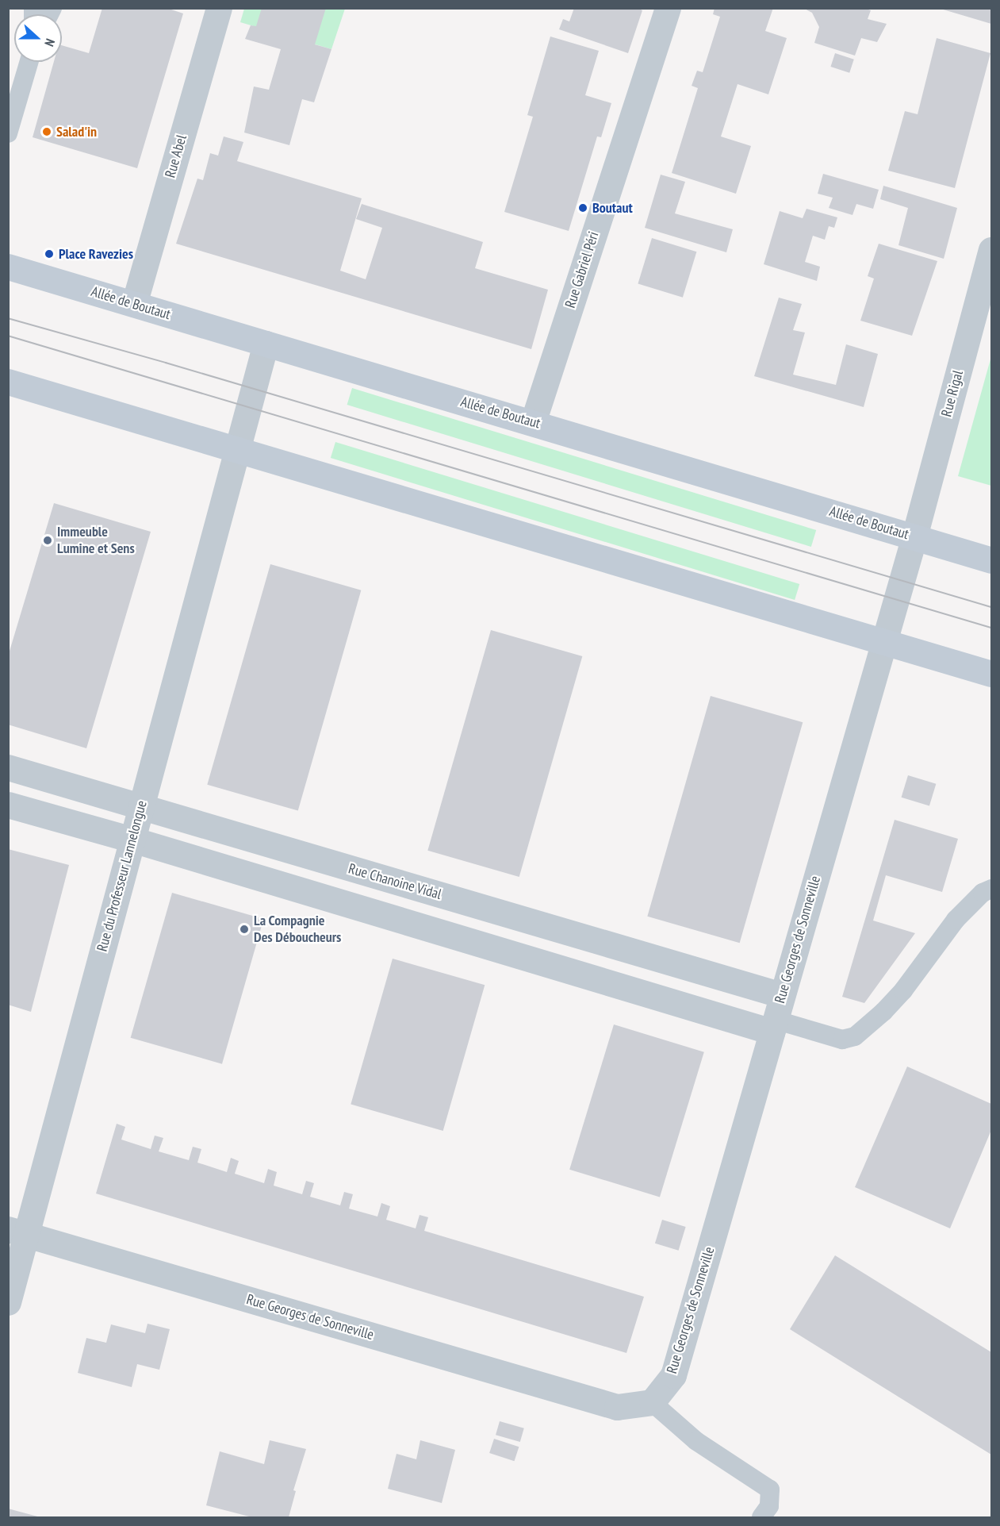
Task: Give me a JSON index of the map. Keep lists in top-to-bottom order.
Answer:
{
  "streets": {
    "main road": ["Allée de Boutaut"],
    "street": [
      "Rue Abel",
      "Rue Gabriel Péri",
      "Rue Rigal",
      "Rue du Professeur Lannelongue",
      "Rue Chanoine Vidal",
      "Rue Georges de Sonneville"
    ]
  },
  "crossings": [
    ["Rue Abel", "Allée de Boutaut"],
    ["Rue Gabriel Péri", "Allée de Boutaut"],
    ["Allée de Boutaut", "Rue Rigal"],
    ["Allée de Boutaut", "Rue du Professeur Lannelongue"],
    ["Rue Rigal", "Rue Georges de Sonneville"],
    ["Rue du Professeur Lannelongue", "Rue Chanoine Vidal"],
    ["Rue du Professeur Lannelongue", "Rue Georges de Sonneville"],
    ["Rue Chanoine Vidal", "Rue Georges de Sonneville"]
  ],
  "places": [
    "Salad'in",
    "Boutaut",
    "Place Ravezies",
    "Immeuble Lumine et Sens",
    "La Compagnie Des Déboucheurs"
  ],
  "north": "right"
}
